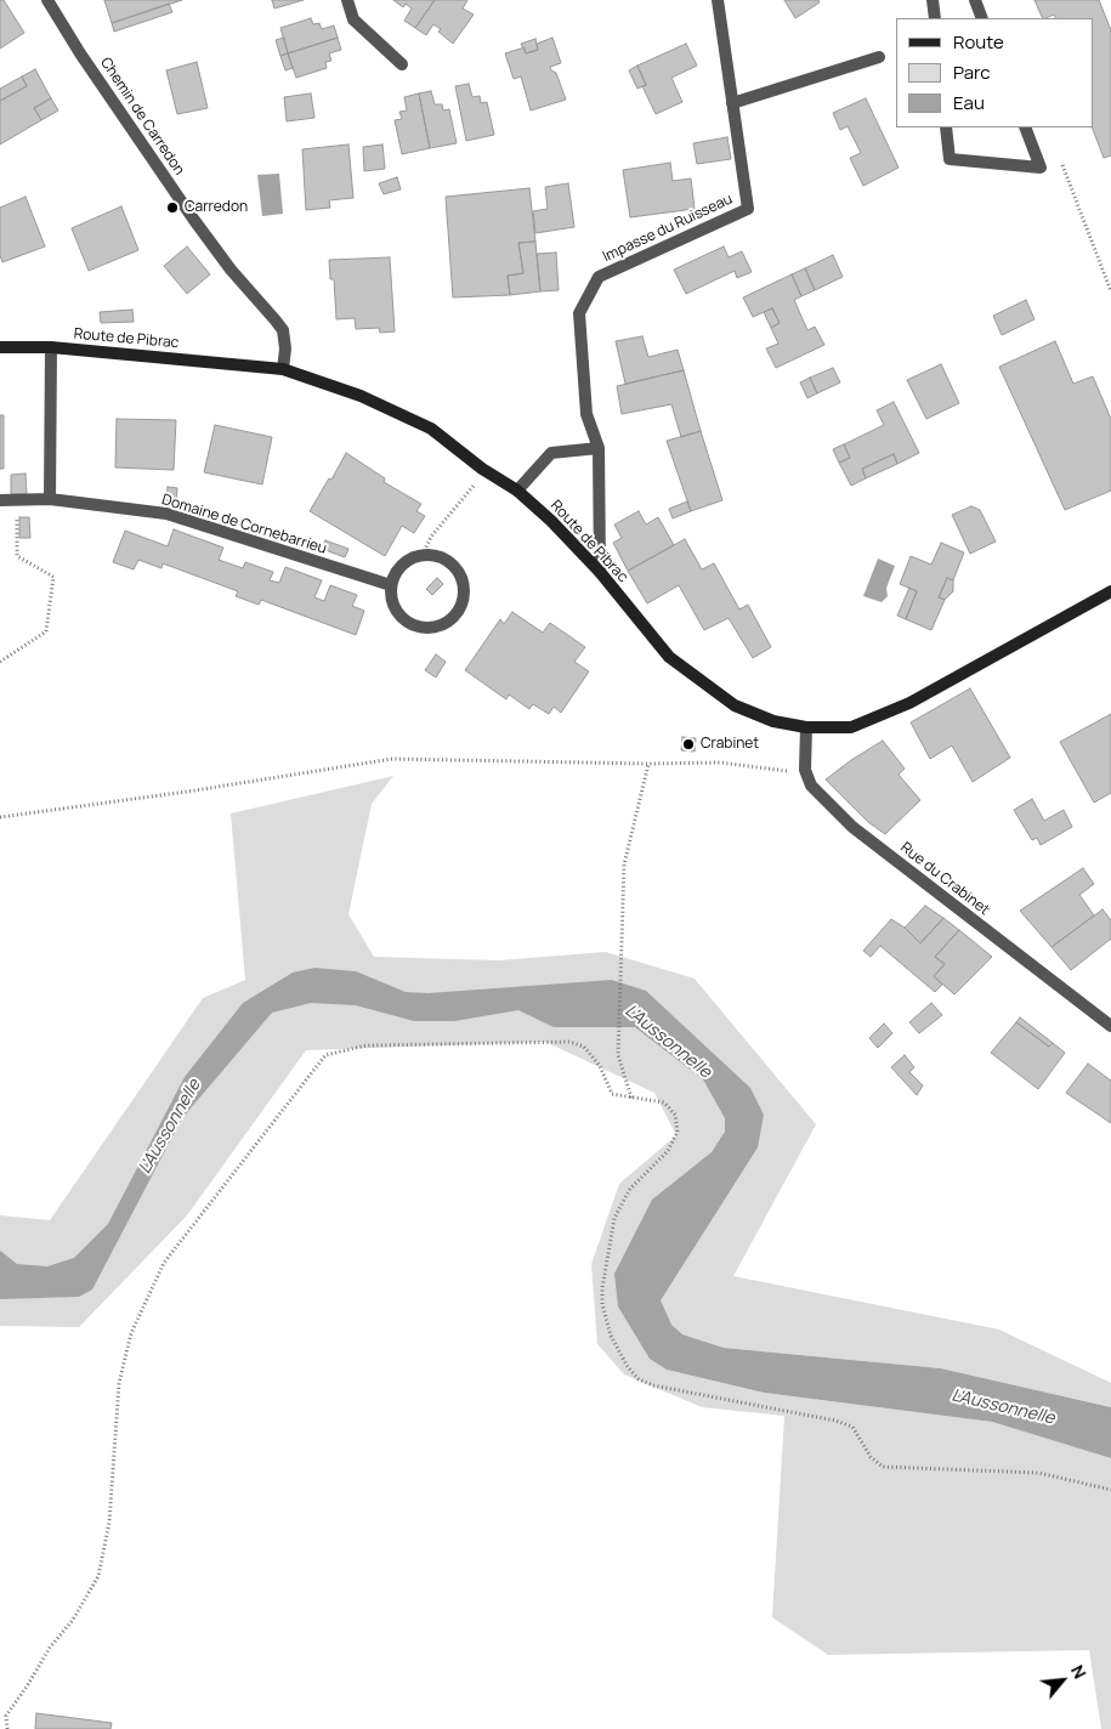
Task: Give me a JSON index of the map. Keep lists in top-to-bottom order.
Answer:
{
  "streets": {
    "main road": ["Route de Pibrac"],
    "street": [
      "Chemin de Carredon",
      "Impasse du Ruisseau",
      "Domaine de Cornebarrieu",
      "Rue du Crabinet"
    ]
  },
  "crossings": [
    ["Chemin de Carredon", "Route de Pibrac"],
    ["Impasse du Ruisseau", "Route de Pibrac"]
  ],
  "water": ["L'Aussonnelle"],
  "places": ["Carredon", "Crabinet"],
  "legend": ["Route", "Parc", "Eau"],
  "north": "top right"
}
